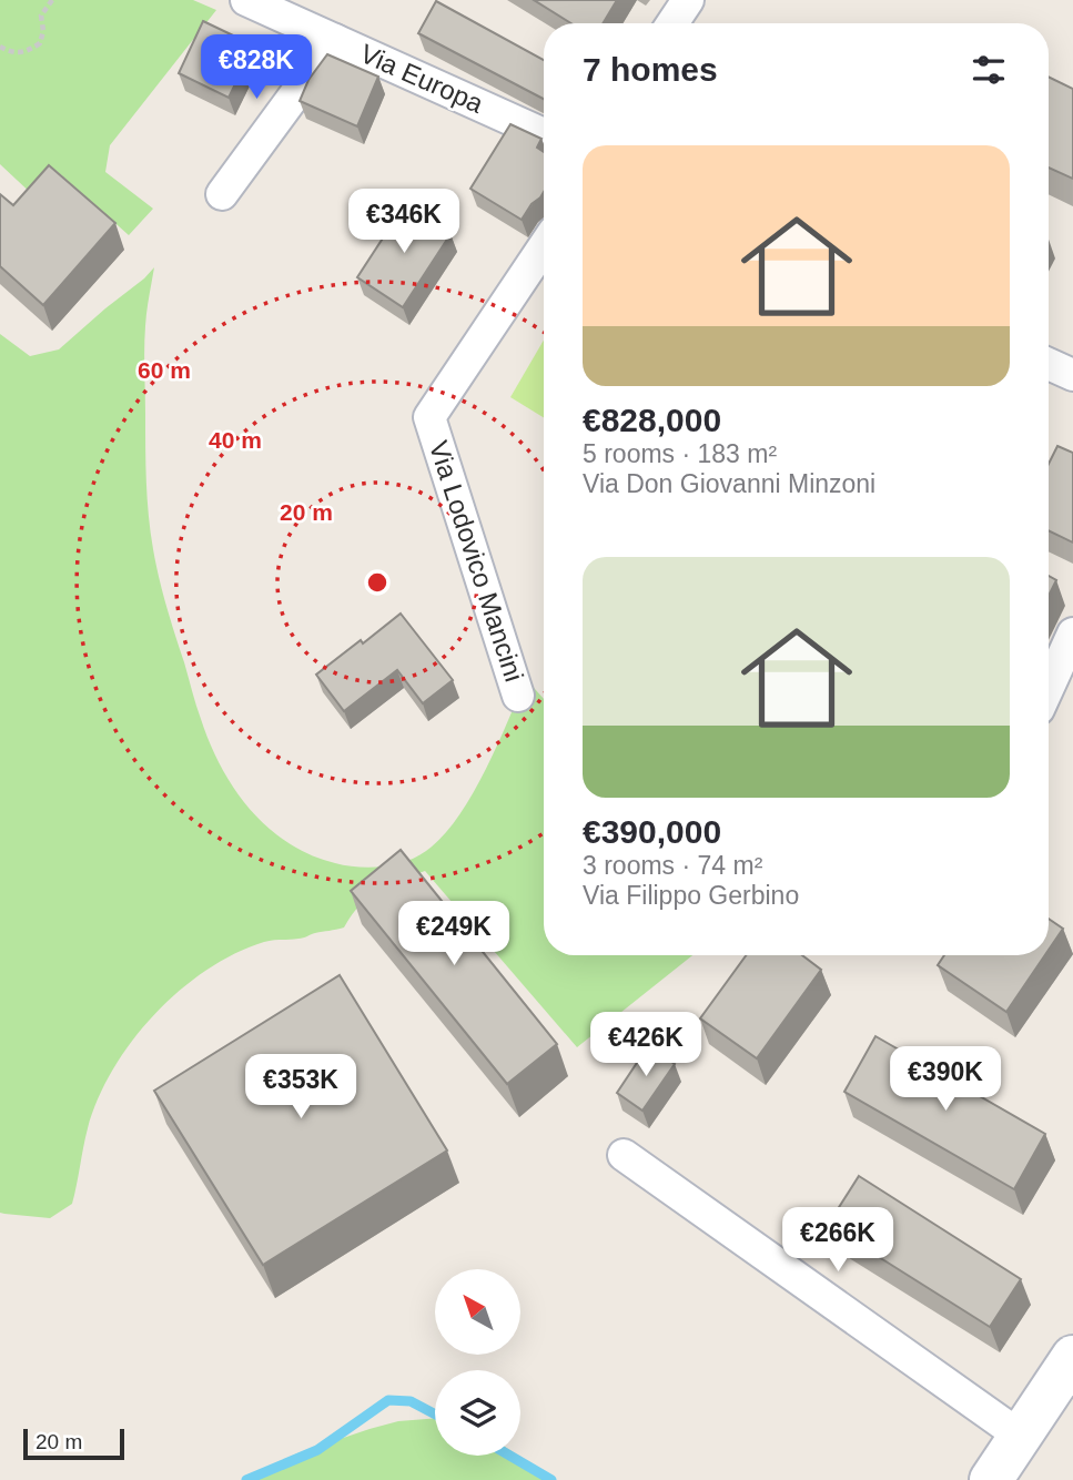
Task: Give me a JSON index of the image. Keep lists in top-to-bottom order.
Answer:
{
  "streets": {
    "street": ["Via Europa", "Via Lodovico Mancini"]
  },
  "scale_bar": "20 m",
  "north": "top left",
  "page": {
    "heading": "7 homes",
    "price": [
      "€828K",
      "€346K",
      "€249K",
      "€426K",
      "€390K",
      "€353K",
      "€266K"
    ],
    "list": [
      {
        "name": "€828,000",
        "note": "5 rooms · 183 m² · Via Don Giovanni Minzoni"
      },
      {
        "name": "€390,000",
        "note": "3 rooms · 74 m² · Via Filippo Gerbino"
      }
    ],
    "scale": "20 m"
  },
  "rings": ["60 m", "40 m", "20 m"]
}
